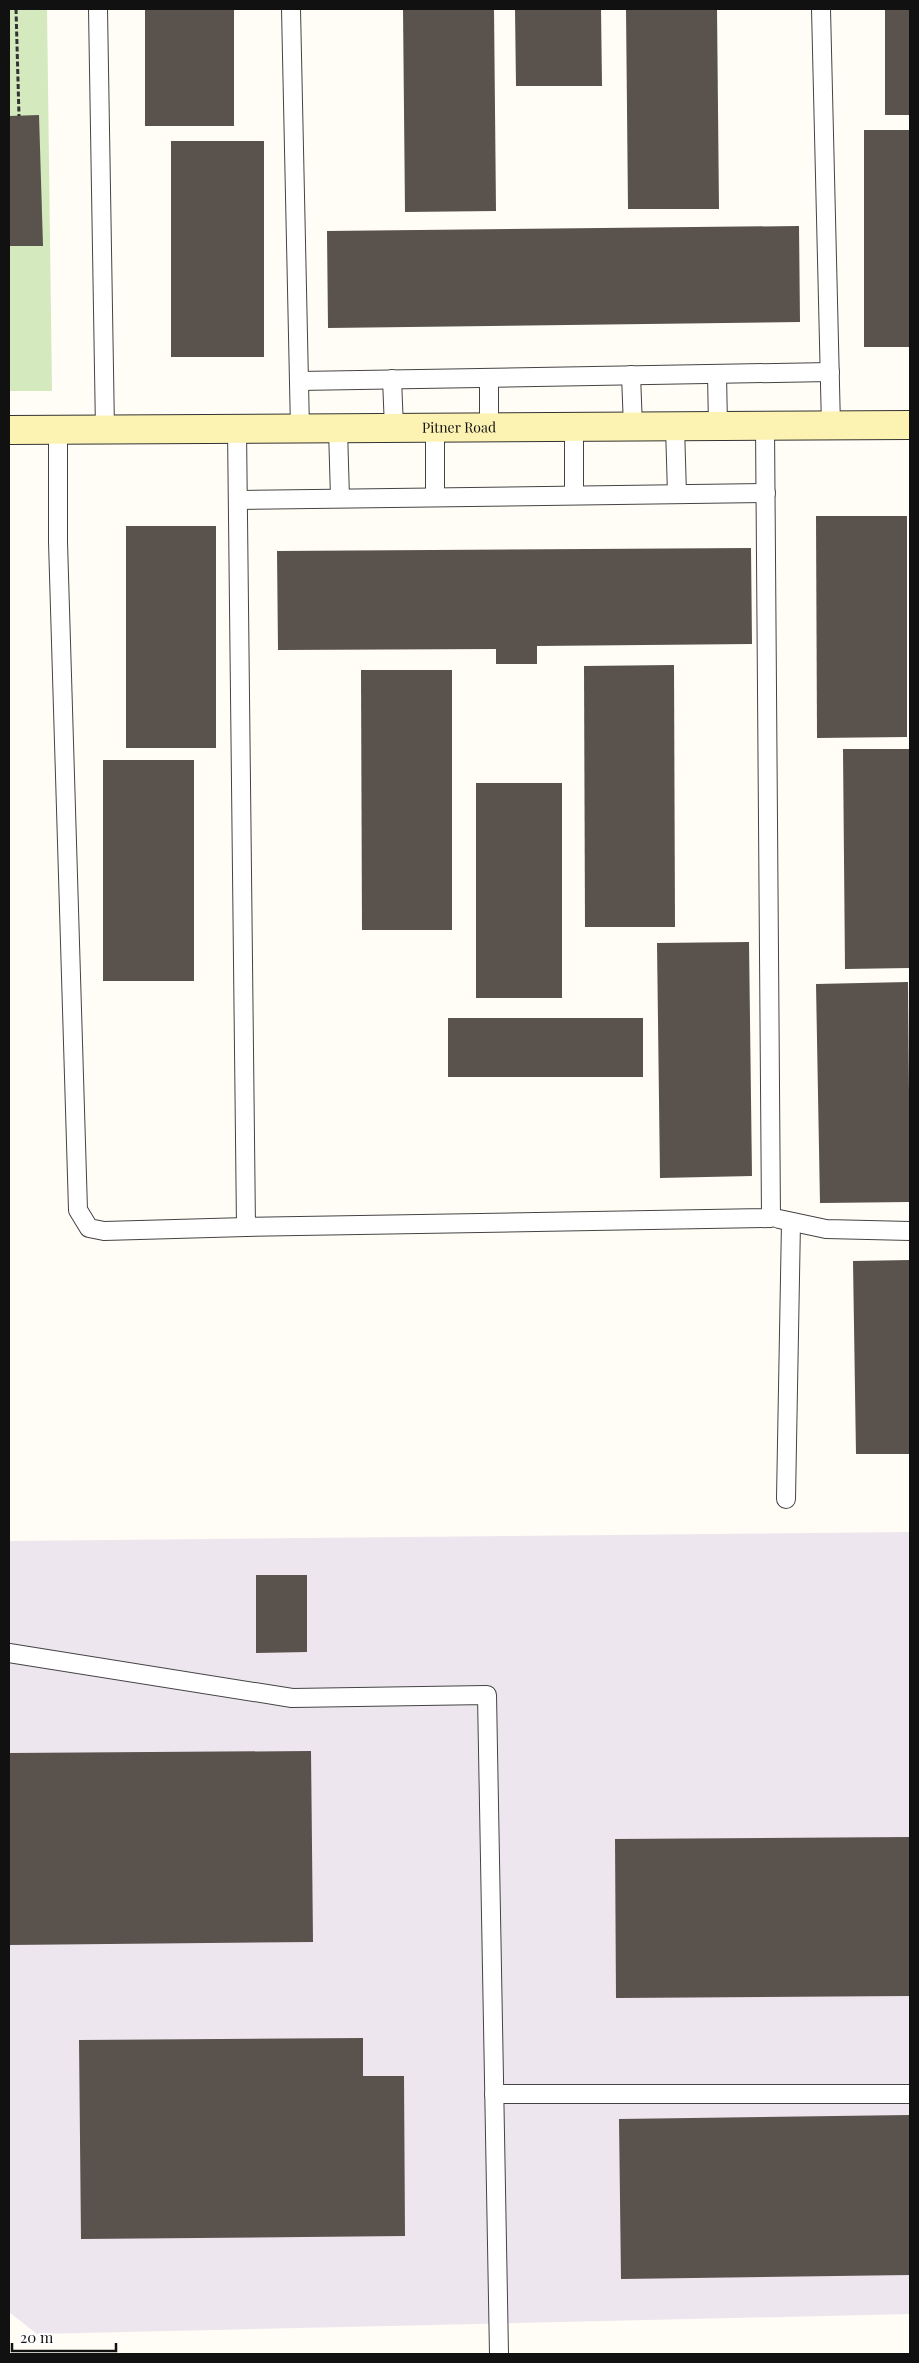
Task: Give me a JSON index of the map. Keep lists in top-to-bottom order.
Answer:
{
  "streets": {
    "street": ["Pitner Road"]
  },
  "scale_bar": "20 m"
}
